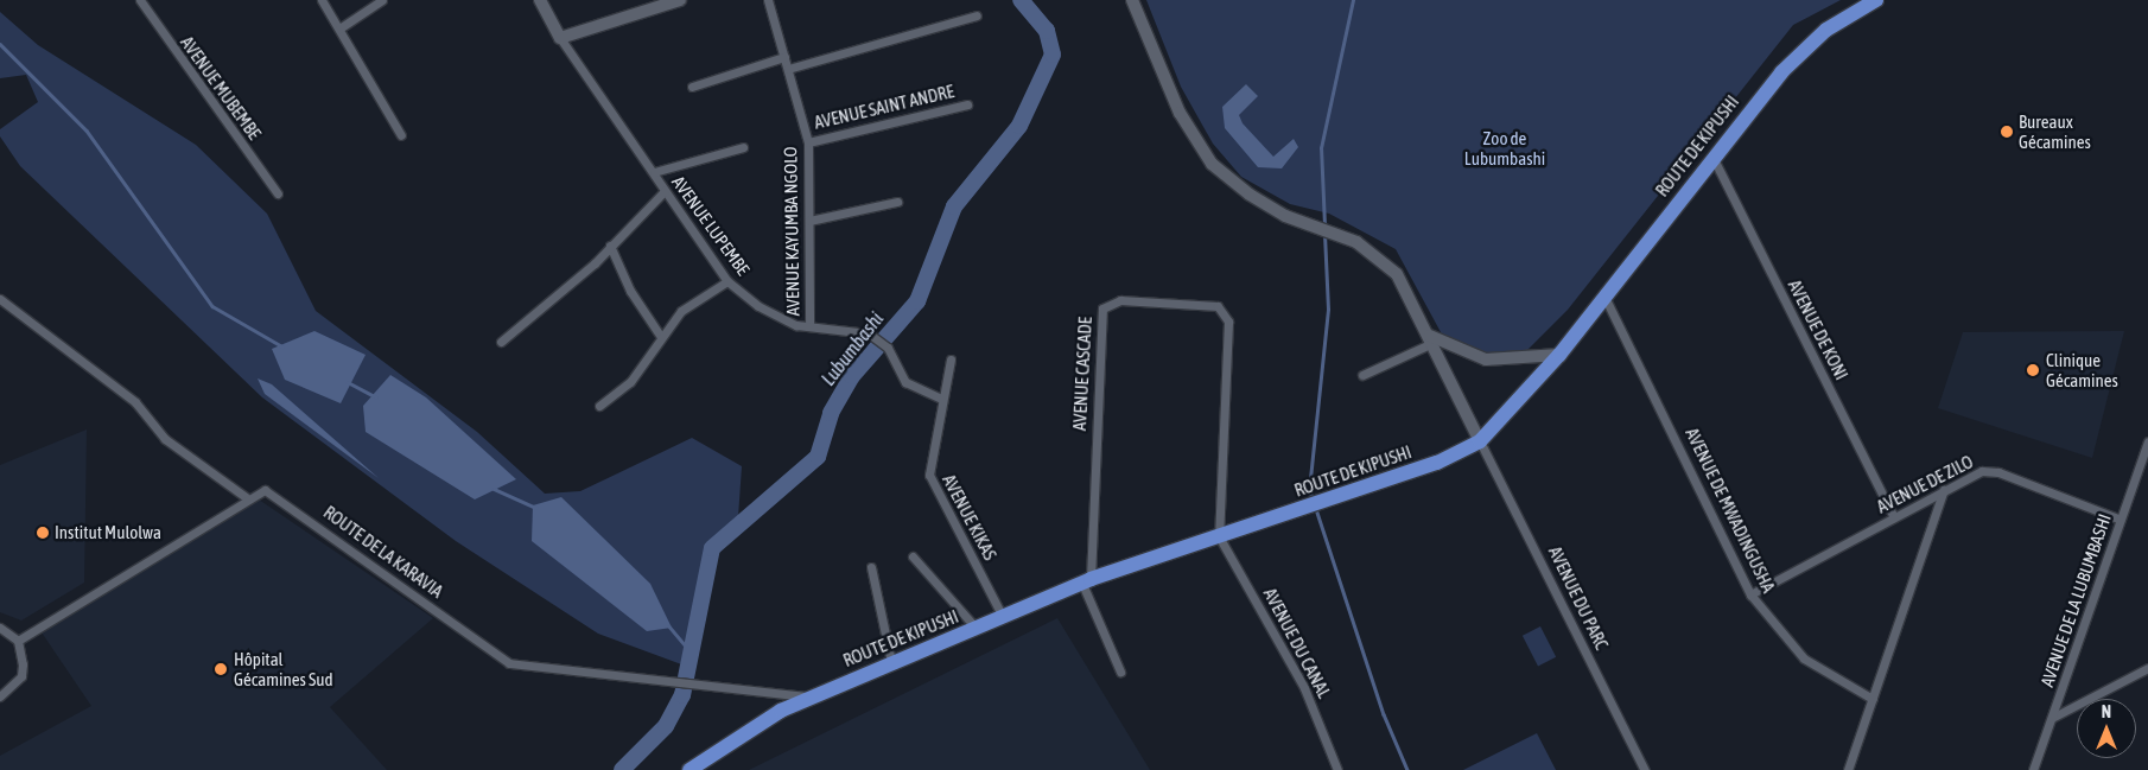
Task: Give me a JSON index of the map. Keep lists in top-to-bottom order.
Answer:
{
  "streets": {
    "highway": ["ROUTE DE KIPUSHI"],
    "street": [
      "AVENUE MUBEMBE",
      "AVENUE SAINT ANDRE",
      "AVENUE LUPEMBE",
      "AVENUE KAYUMBA NGOLO",
      "AVENUE DE KONI",
      "AVENUE CASCADE",
      "AVENUE DE ZILO",
      "AVENUE DE MWADINGUSHA",
      "AVENUE KIKAS",
      "ROUTE DE LA KARAVIA",
      "AVENUE DU PARC",
      "AVENUE DE LA LUBUMBASHI",
      "AVENUE DU CANAL"
    ]
  },
  "crossings": [
    ["AVENUE SAINT ANDRE", "AVENUE KAYUMBA NGOLO"],
    ["ROUTE DE KIPUSHI", "AVENUE DE KONI"],
    ["ROUTE DE KIPUSHI", "AVENUE CASCADE"],
    ["ROUTE DE KIPUSHI", "AVENUE DE MWADINGUSHA"],
    ["ROUTE DE KIPUSHI", "AVENUE KIKAS"],
    ["ROUTE DE KIPUSHI", "ROUTE DE LA KARAVIA"],
    ["ROUTE DE KIPUSHI", "AVENUE DU PARC"],
    ["ROUTE DE KIPUSHI", "AVENUE DU CANAL"],
    ["AVENUE LUPEMBE", "AVENUE KAYUMBA NGOLO"],
    ["AVENUE LUPEMBE", "AVENUE KIKAS"],
    ["AVENUE DE KONI", "AVENUE DE ZILO"],
    ["AVENUE CASCADE", "AVENUE DU CANAL"],
    ["AVENUE DE ZILO", "AVENUE DE MWADINGUSHA"],
    ["AVENUE DE ZILO", "AVENUE DE LA LUBUMBASHI"]
  ],
  "water": ["Lubumbashi"],
  "parks": ["Zoo de Lubumbashi"],
  "places": [
    "Bureaux Gécamines",
    "Clinique Gécamines",
    "Institut Mulolwa",
    "Hôpital Gécamines Sud"
  ],
  "north": "top"
}
